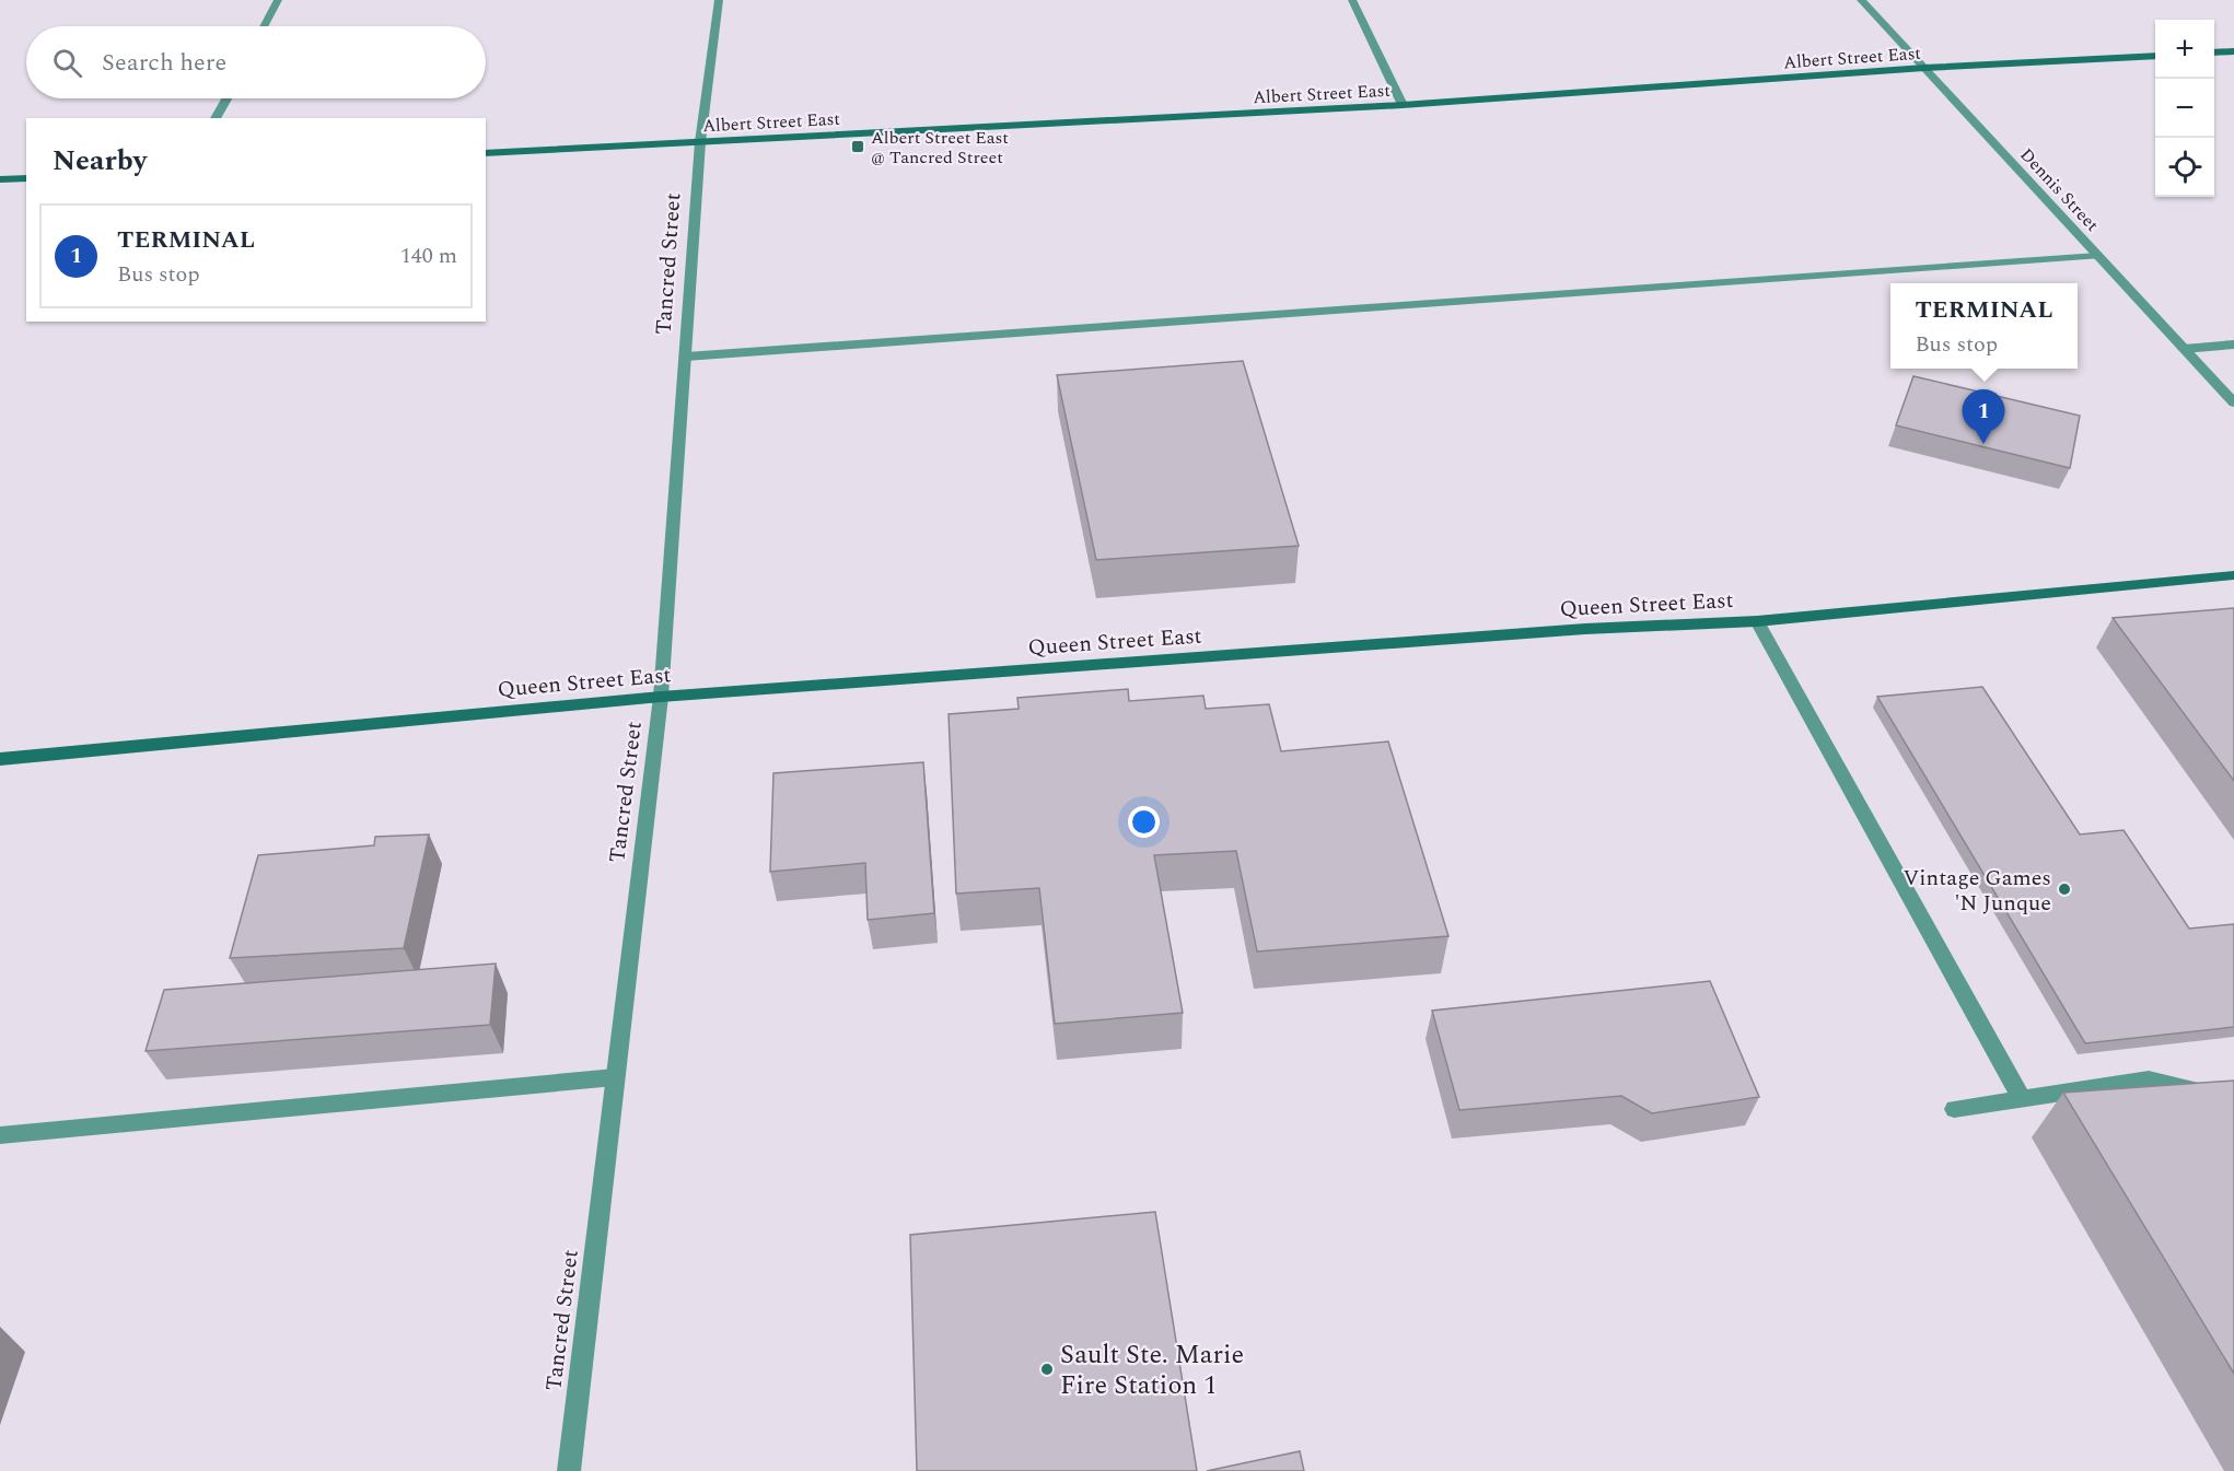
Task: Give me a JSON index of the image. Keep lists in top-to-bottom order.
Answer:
{
  "streets": {
    "main road": ["Albert Street East", "Queen Street East"],
    "street": ["Dennis Street", "Tancred Street"]
  },
  "crossings": [
    ["Albert Street East", "Dennis Street"],
    ["Albert Street East", "Tancred Street"],
    ["Tancred Street", "Queen Street East"]
  ],
  "places": {
    "transit": ["Albert Street East @ Tancred Street"],
    "other": ["Vintage Games 'N Junque", "Sault Ste. Marie Fire Station 1"]
  },
  "page": {
    "map_buttons": ["+", "−"],
    "search": "Search here",
    "heading": "Nearby",
    "list": [
      {
        "mark": "1",
        "name": "TERMINAL",
        "note": "Bus stop",
        "value": "140 m"
      }
    ],
    "popup": ["TERMINAL", "Bus stop"],
    "pins": "1"
  }
}
